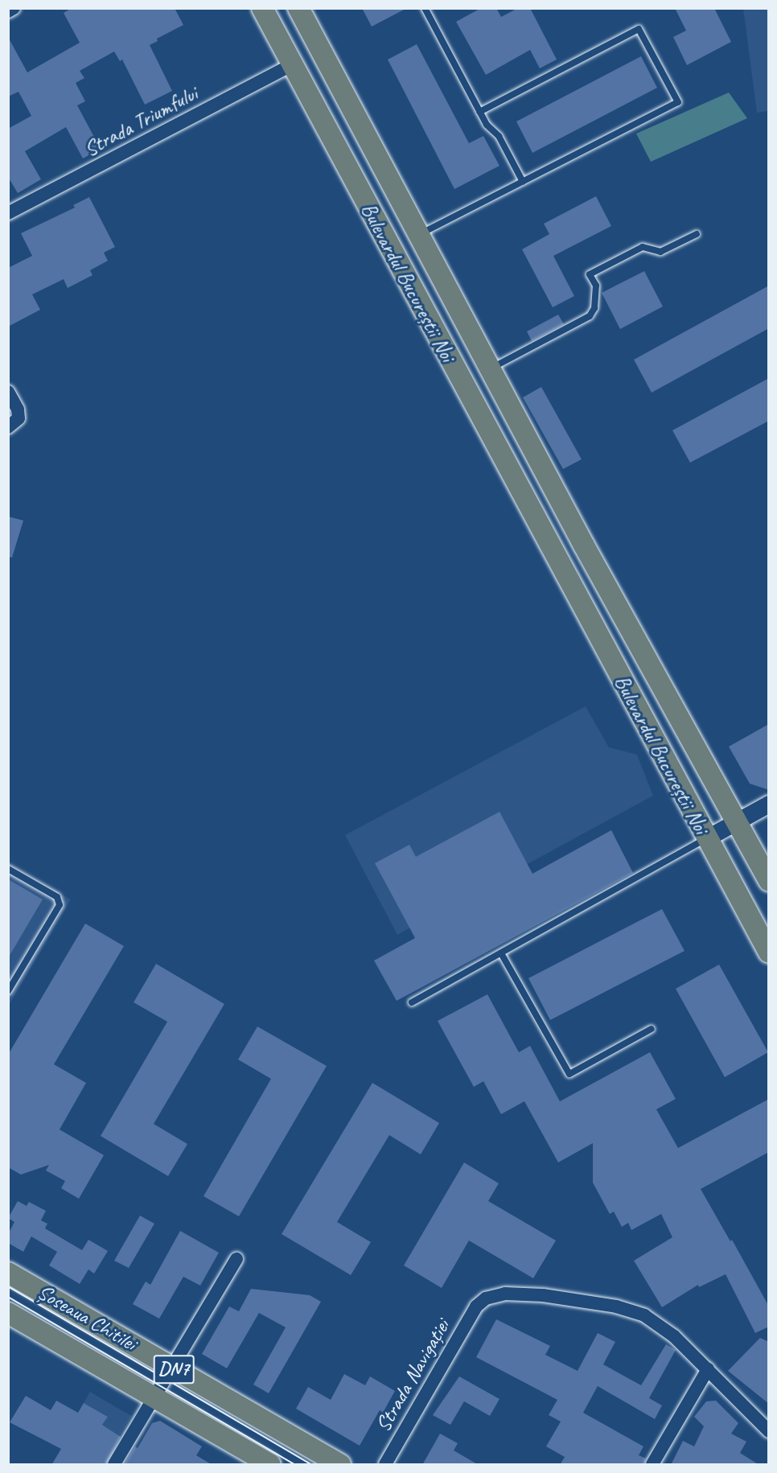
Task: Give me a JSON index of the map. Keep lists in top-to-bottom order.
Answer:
{
  "streets": {
    "main road": ["Bulevardul Bucureștii Noi", "Șoseaua Chitilei", "DN7"],
    "street": ["Strada Triumfului", "Strada Navigației"]
  },
  "crossings": [
    ["Strada Triumfului", "Bulevardul Bucureștii Noi"]
  ]
}
